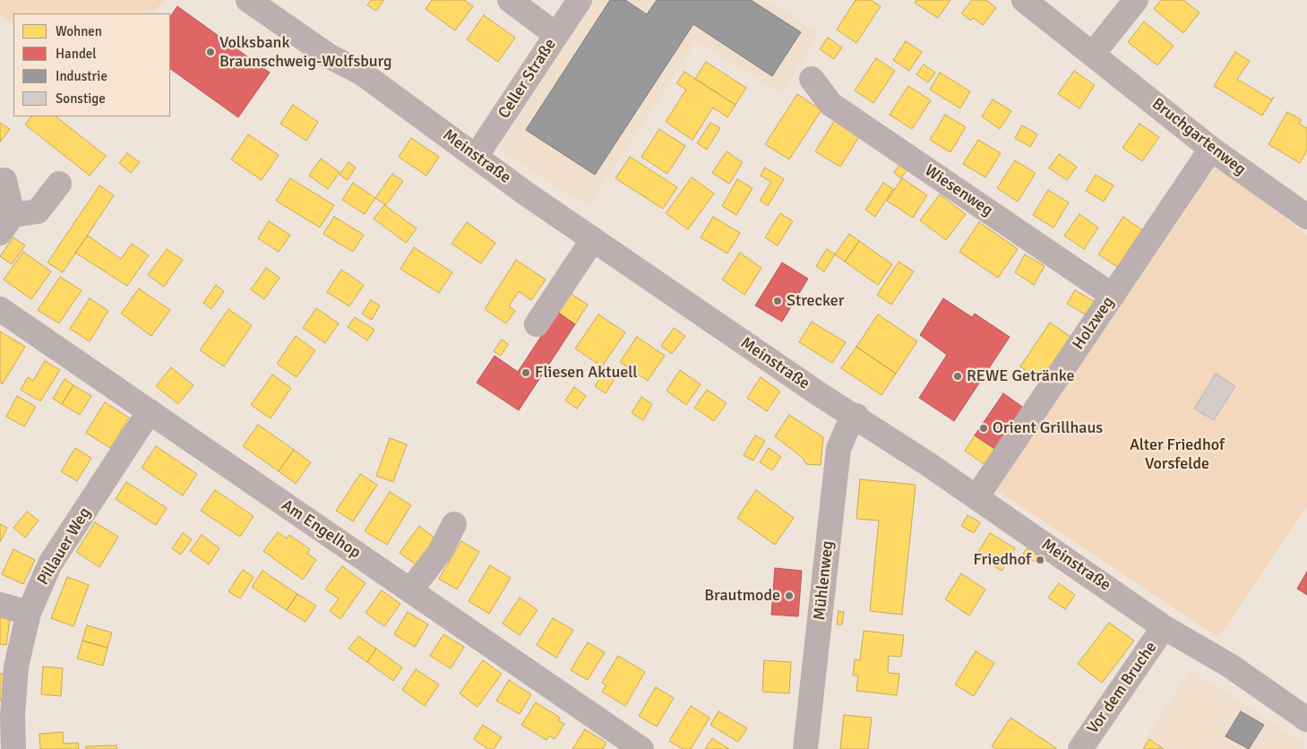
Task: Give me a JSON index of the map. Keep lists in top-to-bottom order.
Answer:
{
  "streets": {
    "street": [
      "Celler Straße",
      "Bruchgartenweg",
      "Meinstraße",
      "Wiesenweg",
      "Holzweg",
      "Am Engelhop",
      "Pillauer Weg",
      "Mühlenweg",
      "Vor dem Bruche"
    ]
  },
  "crossings": [
    ["Celler Straße", "Meinstraße"],
    ["Bruchgartenweg", "Holzweg"],
    ["Meinstraße", "Holzweg"],
    ["Meinstraße", "Mühlenweg"],
    ["Meinstraße", "Vor dem Bruche"],
    ["Wiesenweg", "Holzweg"],
    ["Am Engelhop", "Pillauer Weg"]
  ],
  "parks": ["Alter Friedhof Vorsfelde"],
  "places": [
    "Volksbank Braunschweig-Wolfsburg",
    "Strecker",
    "Fliesen Aktuell",
    "REWE Getränke",
    "Orient Grillhaus",
    "Friedhof",
    "Brautmode"
  ],
  "legend": [
    "Wohnen",
    "Handel",
    "Industrie",
    "Sonstige"
  ]
}
